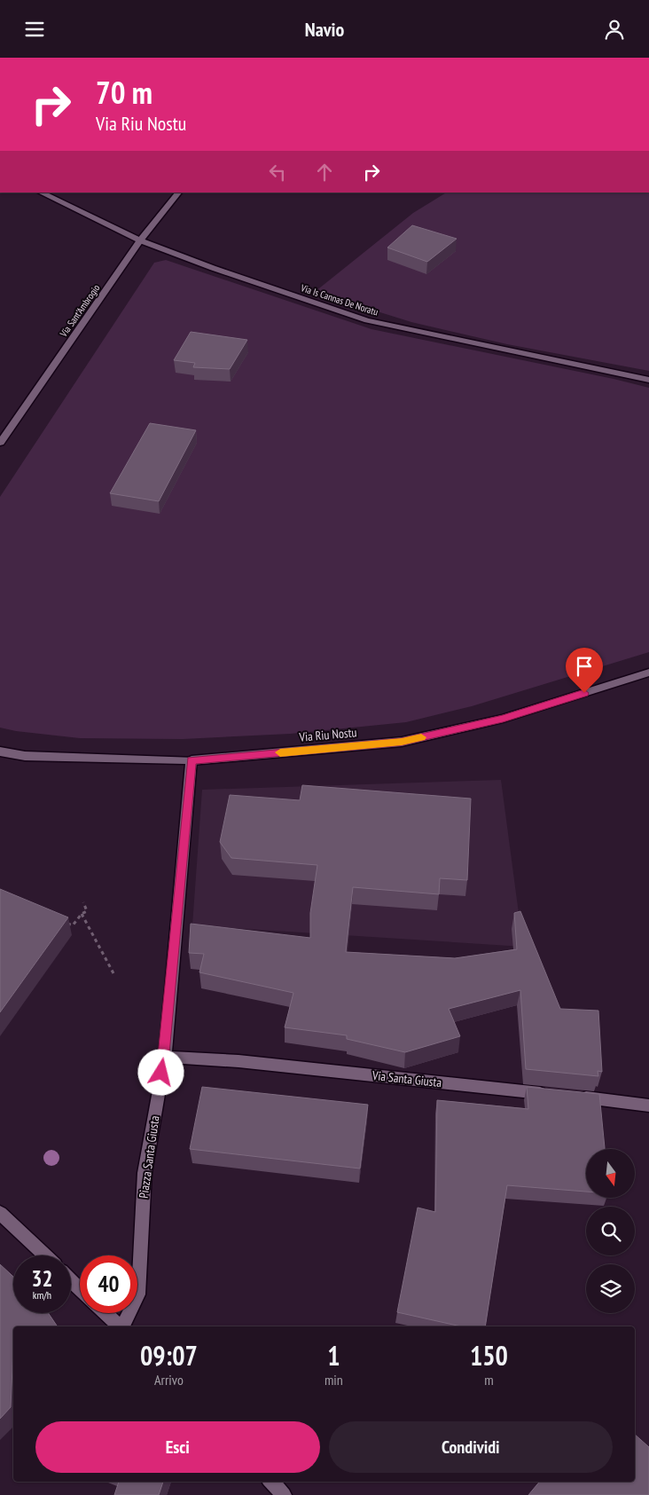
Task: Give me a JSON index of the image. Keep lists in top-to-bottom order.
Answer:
{
  "streets": {
    "street": [
      "Via Is Cannas De Noratu",
      "Via Sant'Ambrogio",
      "Via Riu Nostu",
      "Via Santa Giusta",
      "Piazza Santa Giusta"
    ]
  },
  "crossings": [
    ["Via Is Cannas De Noratu", "Via Sant'Ambrogio"],
    ["Via Riu Nostu", "Piazza Santa Giusta"],
    ["Via Santa Giusta", "Piazza Santa Giusta"]
  ],
  "north": "bottom",
  "page": {
    "header": "Navio",
    "turn": ["70 m", "Via Riu Nostu"],
    "speed": "32 km/h",
    "limit": "40",
    "eta": [
      "09:07",
      "Arrivo",
      "1",
      "min",
      "150",
      "m"
    ],
    "buttons": ["Esci", "Condividi"]
  }
}
